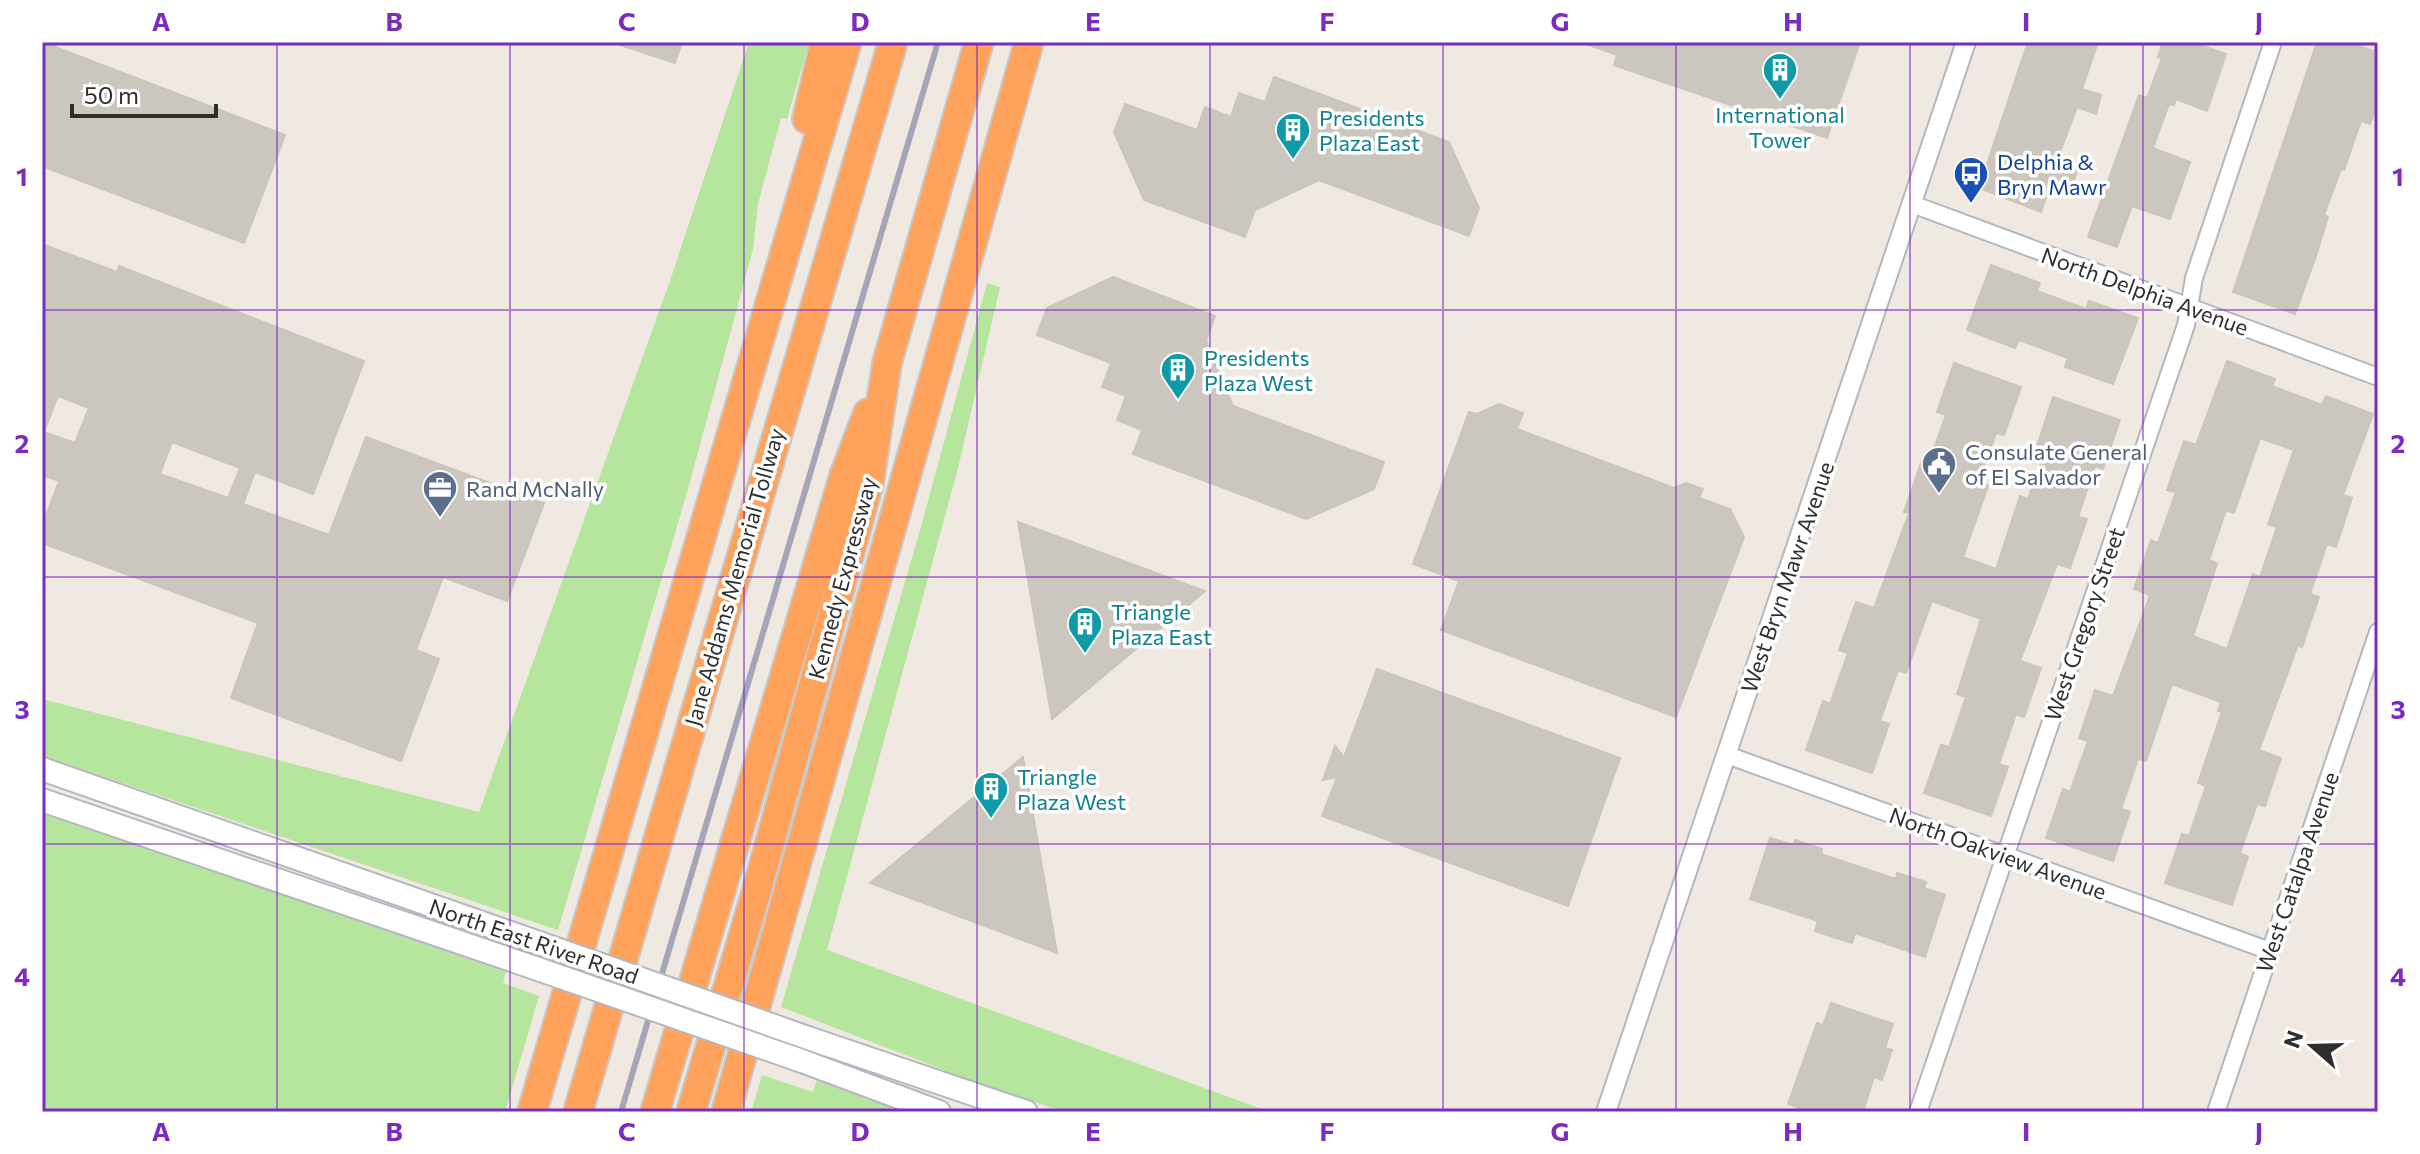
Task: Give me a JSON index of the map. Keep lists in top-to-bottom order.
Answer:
{
  "streets": {
    "highway": ["Jane Addams Memorial Tollway", "Kennedy Expressway"],
    "main road": ["North East River Road"],
    "street": [
      "North Delphia Avenue",
      "West Bryn Mawr Avenue",
      "West Gregory Street",
      "North Oakview Avenue",
      "West Catalpa Avenue"
    ]
  },
  "crossings": [
    ["North Delphia Avenue", "West Bryn Mawr Avenue"],
    ["North Delphia Avenue", "West Gregory Street"],
    ["West Bryn Mawr Avenue", "North Oakview Avenue"],
    ["West Gregory Street", "North Oakview Avenue"],
    ["North Oakview Avenue", "West Catalpa Avenue"]
  ],
  "places": {
    "building": [
      "International Tower",
      "Presidents Plaza East",
      "Presidents Plaza West",
      "Triangle Plaza East",
      "Triangle Plaza West"
    ],
    "bus stop": ["Delphia & Bryn Mawr"],
    "public building": ["Consulate General of El Salvador"],
    "office": ["Rand McNally"]
  },
  "scale_bar": "50 m",
  "north": "left",
  "grid": {
    "columns": [
      "A",
      "B",
      "C",
      "D",
      "E",
      "F",
      "G",
      "H",
      "I",
      "J"
    ],
    "rows": [
      "1",
      "2",
      "3",
      "4"
    ]
  }
}
